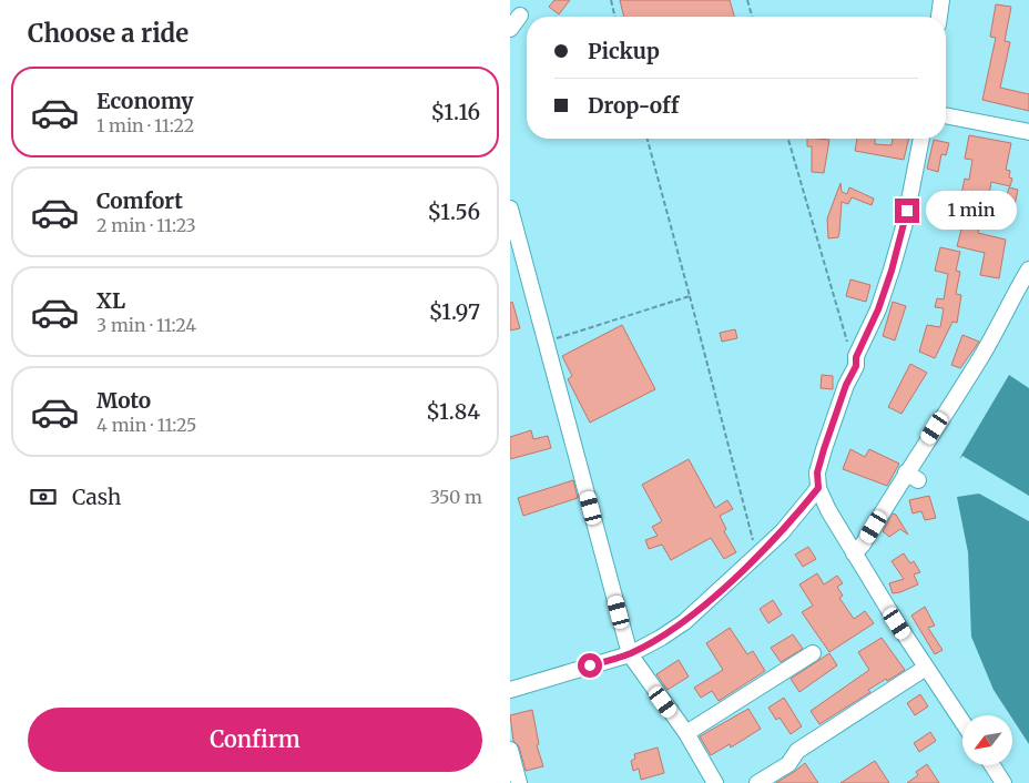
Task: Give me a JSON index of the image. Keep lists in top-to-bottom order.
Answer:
{
  "north": "bottom left",
  "page": {
    "heading": "Choose a ride",
    "banner": ["Pickup", "Drop-off"],
    "list": [
      {
        "name": "Economy",
        "note": "1 min · 11:22",
        "value": "$1.16"
      },
      {
        "name": "Comfort",
        "note": "2 min · 11:23",
        "value": "$1.56"
      },
      {
        "name": "XL",
        "note": "3 min · 11:24",
        "value": "$1.97"
      },
      {
        "name": "Moto",
        "note": "4 min · 11:25",
        "value": "$1.84"
      }
    ],
    "bubble": "1 min",
    "pay": ["Cash", "350 m"],
    "buttons": "Confirm"
  }
}
